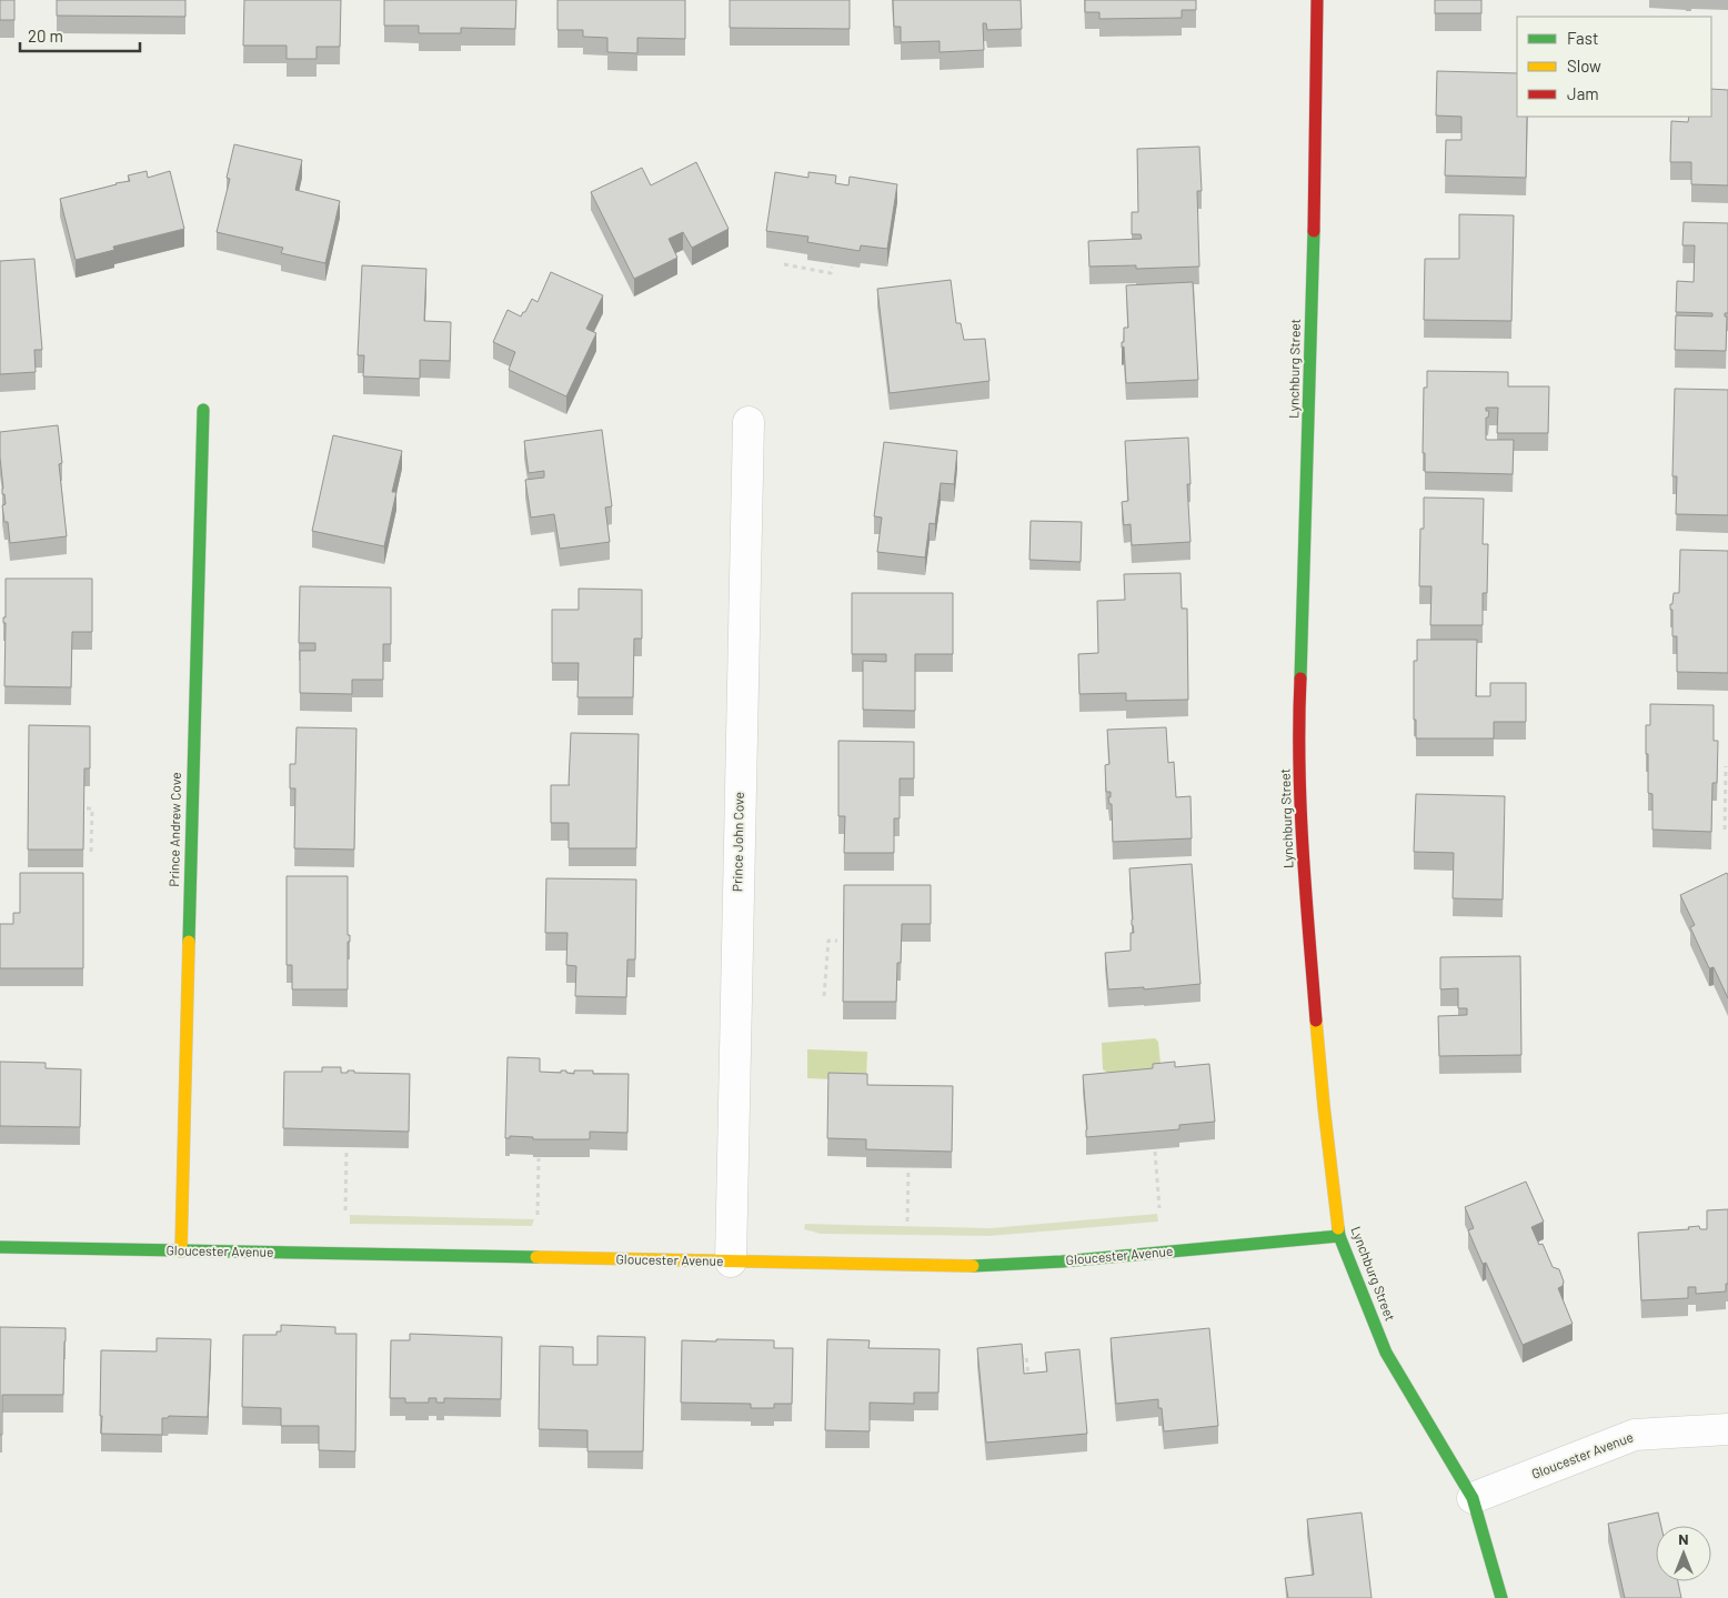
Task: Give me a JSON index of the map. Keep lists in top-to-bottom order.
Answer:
{
  "streets": {
    "street": [
      "Lynchburg Street",
      "Prince Andrew Cove",
      "Prince John Cove",
      "Gloucester Avenue"
    ]
  },
  "crossings": [
    ["Lynchburg Street", "Gloucester Avenue"],
    ["Prince Andrew Cove", "Gloucester Avenue"],
    ["Prince John Cove", "Gloucester Avenue"]
  ],
  "legend": ["Fast", "Slow", "Jam"],
  "scale_bar": "20 m",
  "north": "top"
}
